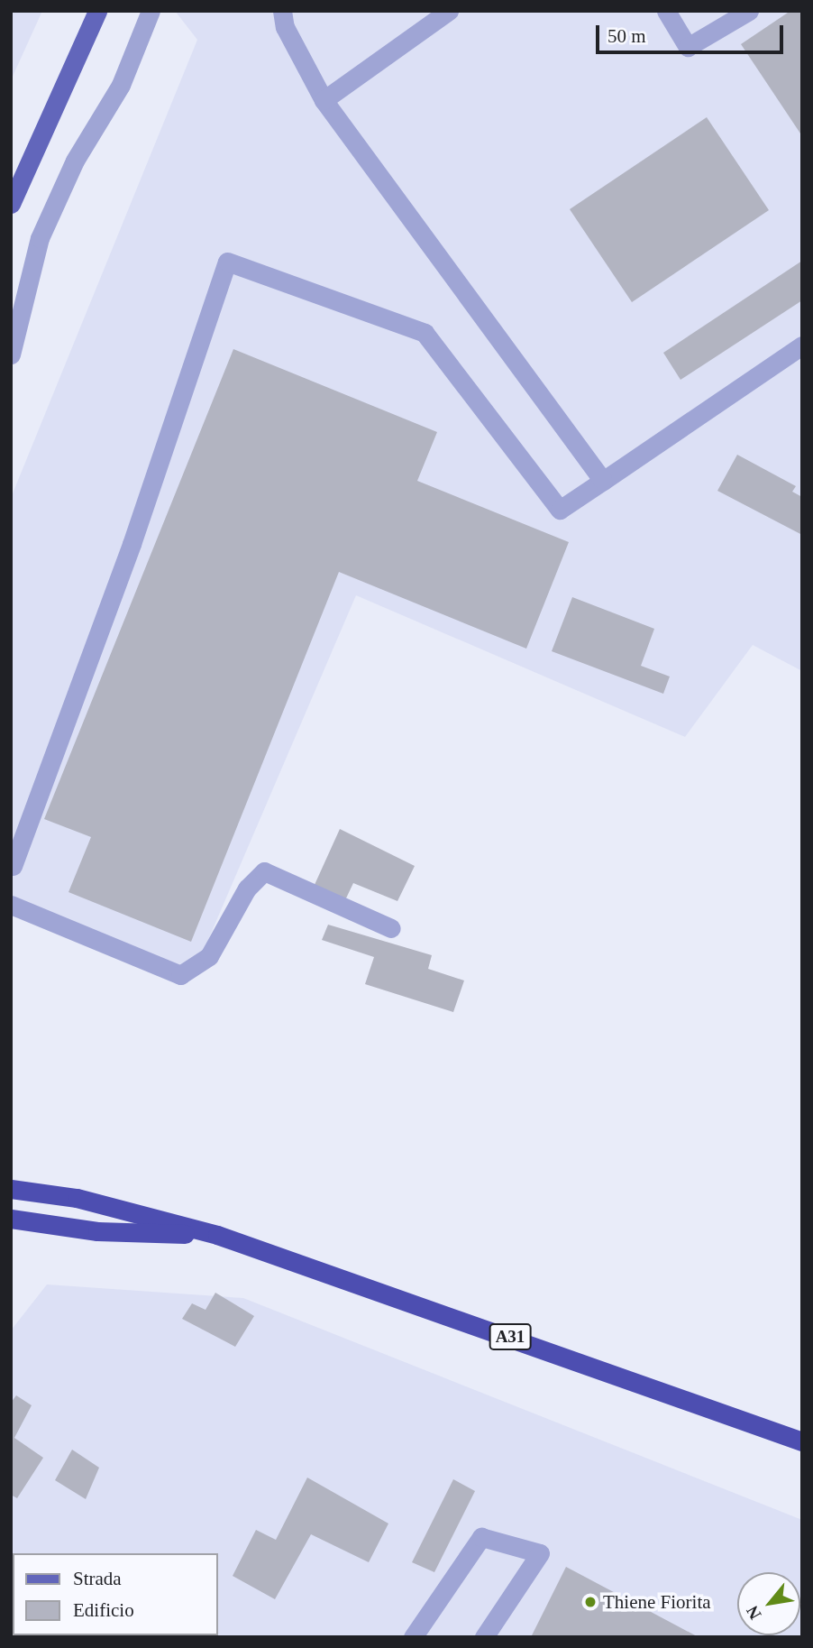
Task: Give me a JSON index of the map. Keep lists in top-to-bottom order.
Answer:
{
  "streets": {
    "highway": ["A31"]
  },
  "places": ["Thiene Fiorita"],
  "legend": ["Strada", "Edificio"],
  "scale_bar": "50 m",
  "north": "bottom left"
}
